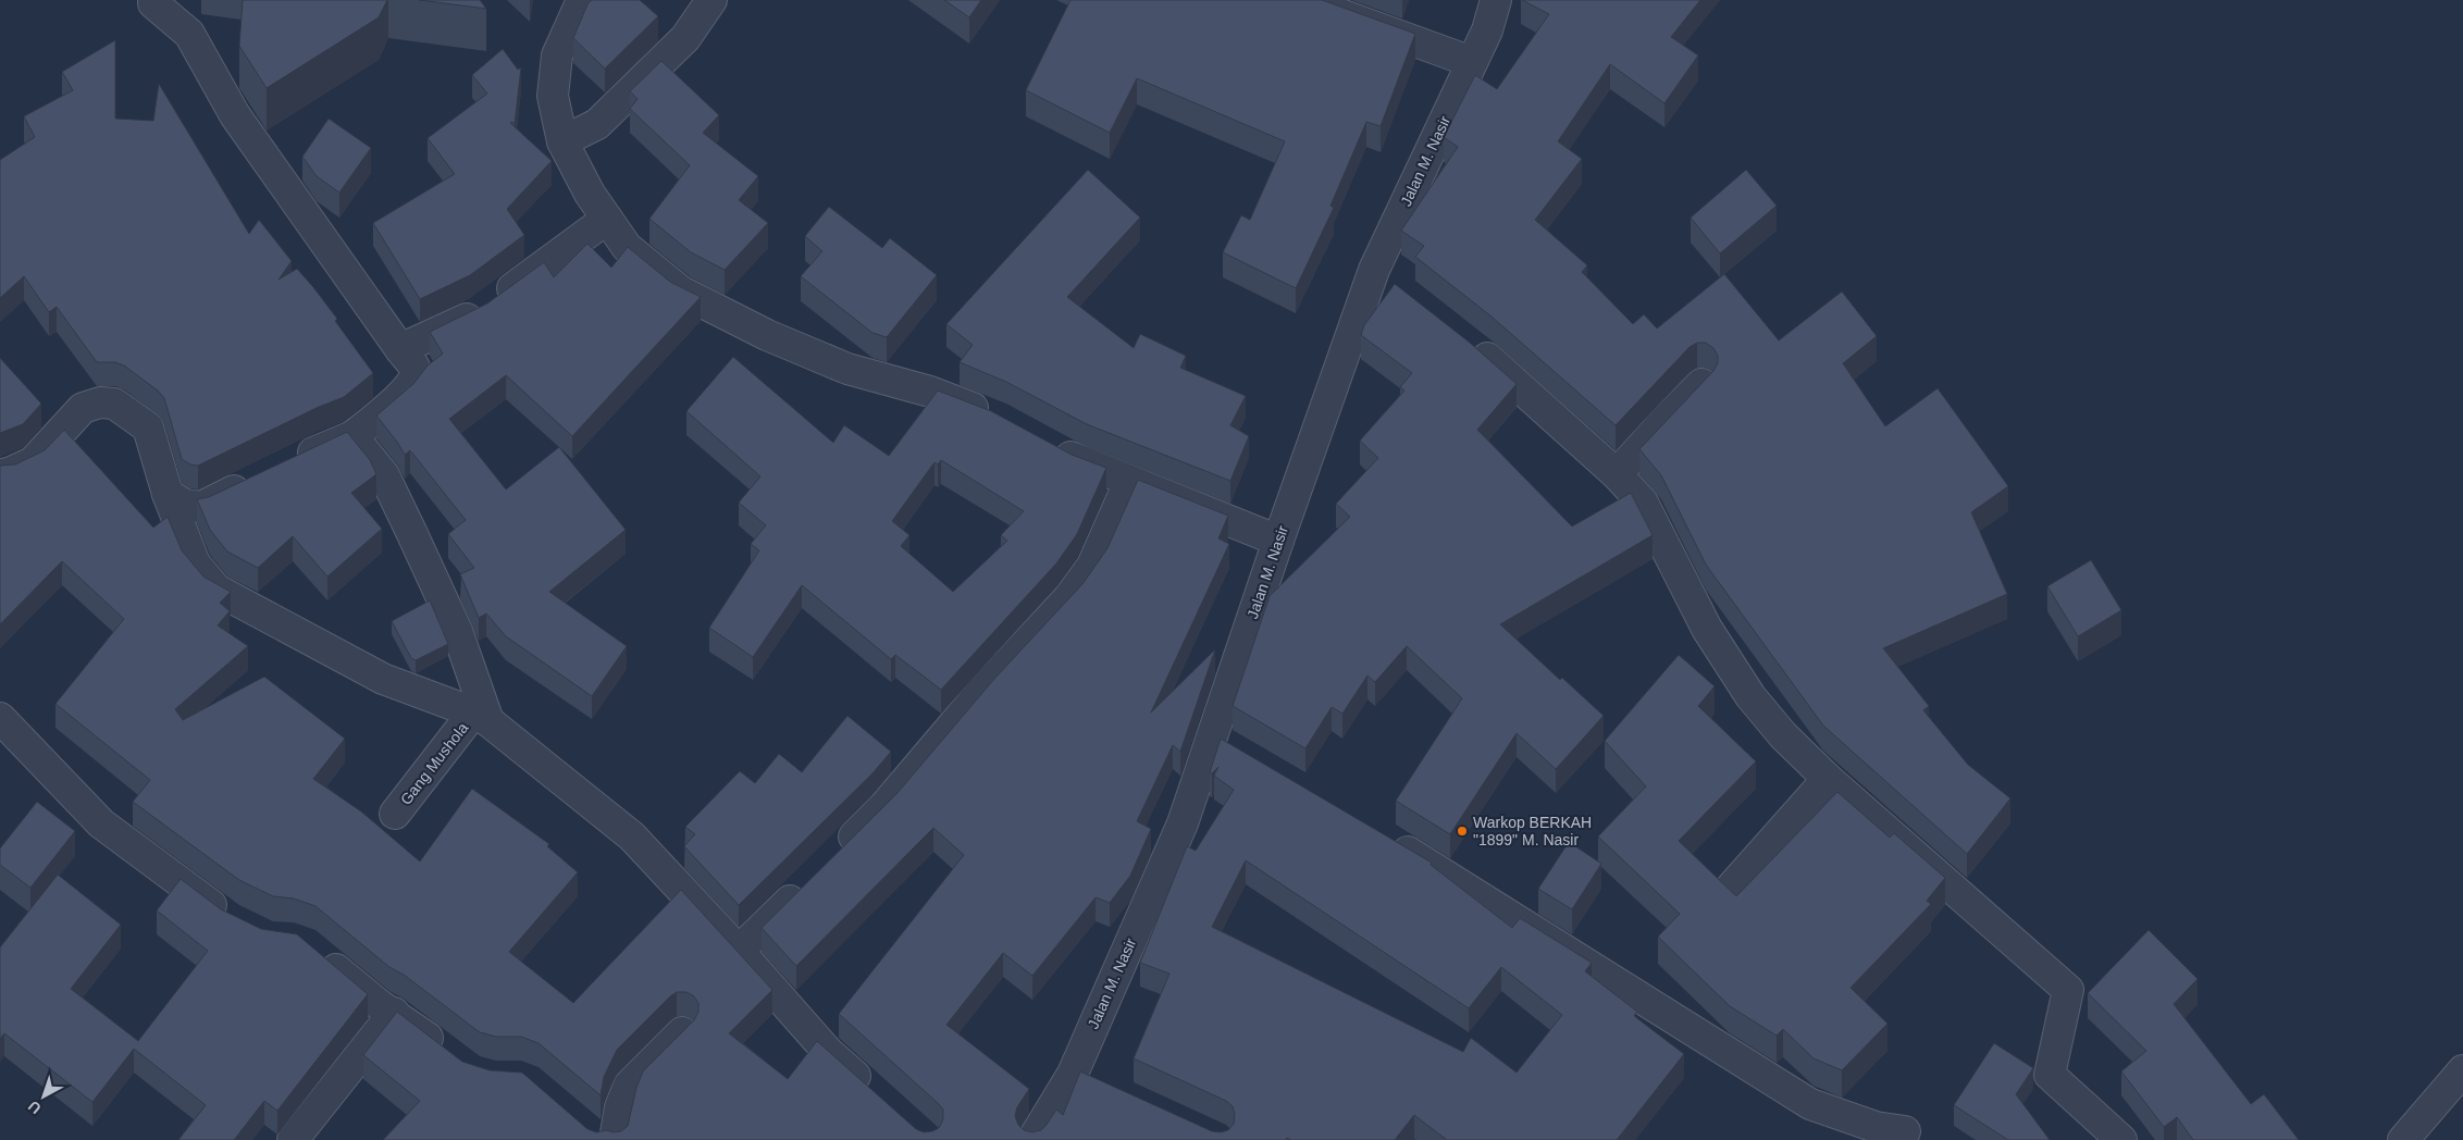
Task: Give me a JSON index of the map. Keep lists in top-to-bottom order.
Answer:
{
  "streets": {
    "street": ["Jalan M. Nasir", "Gang Mushola"]
  },
  "places": ["Warkop BERKAH \"1899\" M. Nasir"],
  "north": "bottom left"
}
